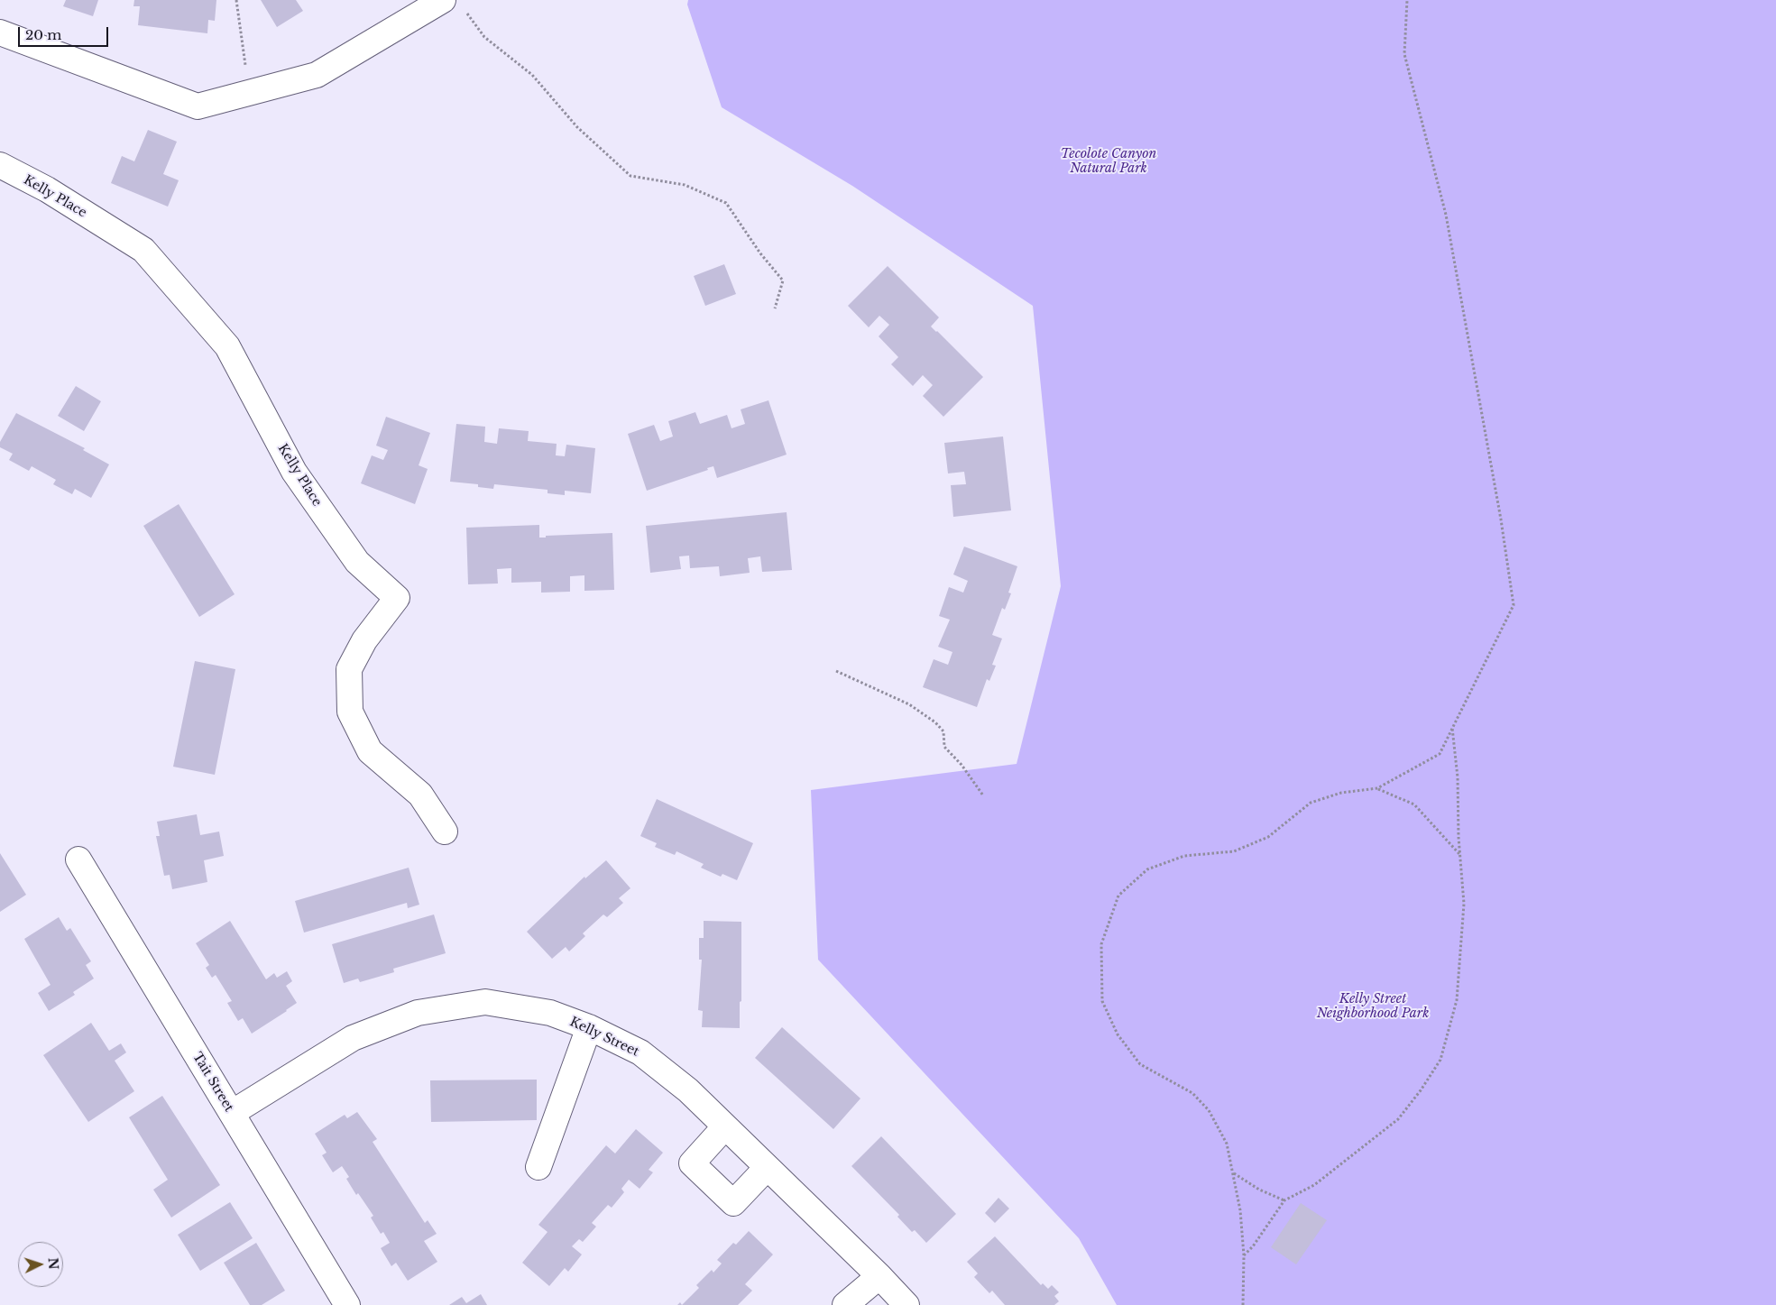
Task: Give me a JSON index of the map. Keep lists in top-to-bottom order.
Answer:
{
  "streets": {
    "street": ["Kelly Place", "Kelly Street", "Tait Street"]
  },
  "crossings": [
    ["Kelly Street", "Tait Street"]
  ],
  "parks": ["Tecolote Canyon Natural Park", "Kelly Street Neighborhood Park"],
  "scale_bar": "20 m",
  "north": "right"
}
